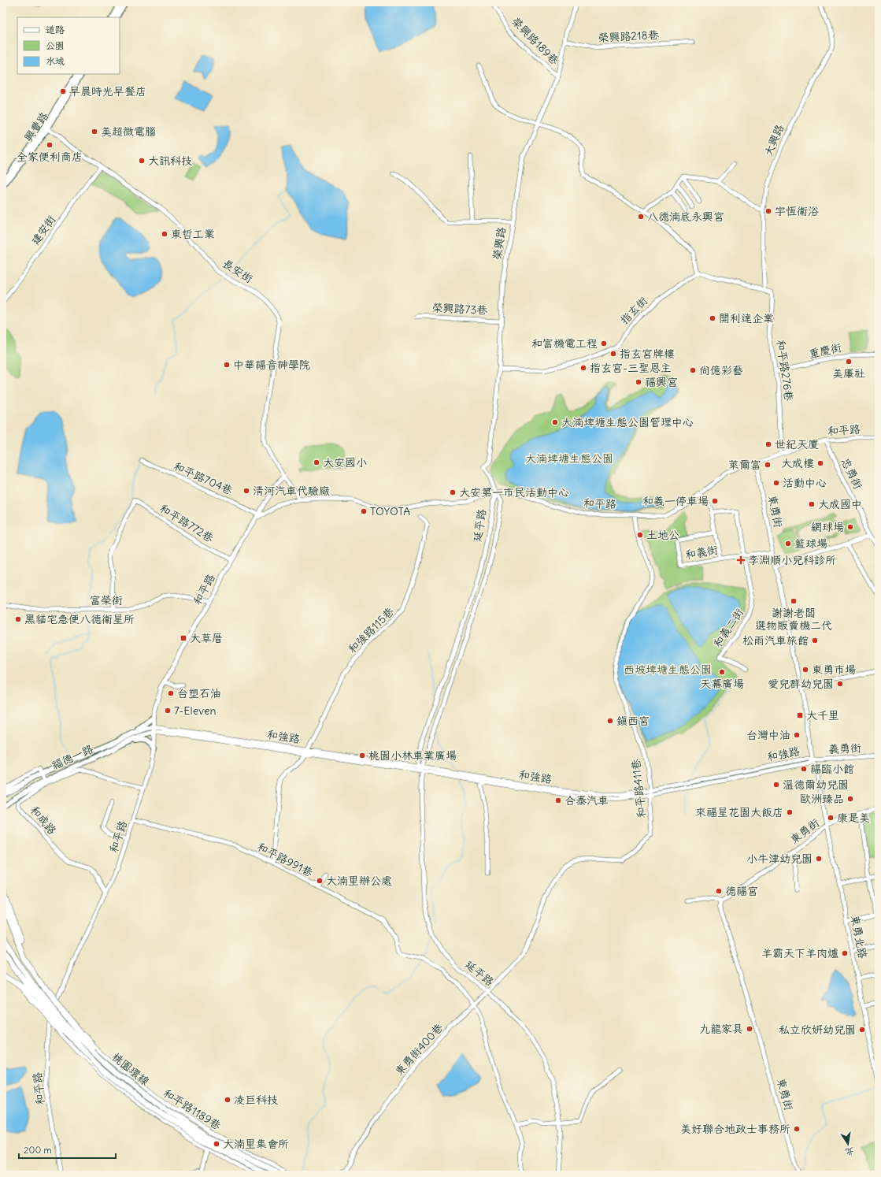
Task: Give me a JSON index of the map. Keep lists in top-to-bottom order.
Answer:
{
  "streets": {
    "highway": ["桃園環線"],
    "main road": ["興豐路", "福德一路"],
    "street": [
      "榮興路218巷",
      "榮興路189巷",
      "大興路",
      "建安街",
      "榮興路",
      "長安街",
      "榮興路73巷",
      "指玄街",
      "重慶街",
      "和平路276巷",
      "和平路",
      "忠勇街",
      "和平路704巷",
      "東勇街",
      "和平路772巷",
      "延平路",
      "和義街",
      "富榮街",
      "和義二街",
      "和強路115巷",
      "和強路",
      "義勇街",
      "和平路411巷",
      "和成路",
      "和平路991巷",
      "東勇北路",
      "東勇街400巷",
      "和平路1189巷"
    ]
  },
  "crossings": [
    ["榮興路218巷", "榮興路"],
    ["榮興路189巷", "榮興路"],
    ["興豐路", "長安街"],
    ["大興路", "和平路276巷"],
    ["建安街", "長安街"],
    ["榮興路", "榮興路73巷"],
    ["榮興路", "指玄街"],
    ["榮興路", "和平路"],
    ["榮興路", "延平路"],
    ["長安街", "和平路"],
    ["重慶街", "和平路276巷"],
    ["和平路276巷", "和平路"],
    ["和平路", "忠勇街"],
    ["和平路", "和平路704巷"],
    ["和平路", "東勇街"],
    ["和平路", "和平路772巷"],
    ["和平路", "延平路"],
    ["和平路", "富榮街"],
    ["和平路", "和強路"],
    ["和平路", "福德一路"],
    ["和平路", "和平路411巷"],
    ["和平路", "和成路"],
    ["和平路", "和平路991巷"],
    ["和平路", "和平路1189巷"],
    ["東勇街", "和義街"],
    ["東勇街", "和強路"],
    ["東勇街", "義勇街"],
    ["東勇街", "東勇北路"],
    ["和平路772巷", "富榮街"],
    ["延平路", "和強路"],
    ["延平路", "東勇街400巷"],
    ["和義街", "和義二街"],
    ["和強路115巷", "和強路"],
    ["和強路", "義勇街"],
    ["和強路", "福德一路"],
    ["和強路", "和平路411巷"],
    ["福德一路", "和成路"],
    ["和平路411巷", "東勇街400巷"],
    ["和平路991巷", "東勇街400巷"]
  ],
  "parks": ["大湳埤塘生態公園", "西坡埤塘生態公園"],
  "places": {
    "other": [
      "早晨時光早餐店",
      "美超微電腦",
      "全家便利商店",
      "大訊科技",
      "宇恆衛浴",
      "八德湳底永興宮",
      "東哲工業",
      "開利達企業",
      "和富機電工程",
      "指玄宮牌樓",
      "美廉社",
      "中華福音神學院",
      "指玄宮-三聖恩主",
      "尚億彩藝",
      "福興宮",
      "大湳埤塘生態公園管理中心",
      "世紀天廈",
      "大安國小",
      "大成樓",
      "萊爾富",
      "活動中心",
      "清河汽車代驗廠",
      "大安第一市民活動中心",
      "和義一停車場",
      "大成國中",
      "TOYOTA",
      "網球場",
      "土地公",
      "籃球場",
      "謝謝老闆 選物販賣機二代",
      "黑貓宅急便八德衛星所",
      "松雨汽車旅館",
      "東勇市場",
      "天幕廣場",
      "愛兒群幼兒園",
      "台塑石油",
      "7-Eleven",
      "鎮西宮",
      "台灣中油",
      "桃園小林車業廣場",
      "福臨小館",
      "溫德爾幼兒園",
      "歐洲臻品",
      "合泰汽車",
      "來福星花園大飯店",
      "康是美",
      "小牛津幼兒園",
      "大湳里辦公處",
      "德福宮",
      "羊霸天下羊肉爐",
      "九龍家具",
      "私立欣妍幼兒園",
      "凌巨科技",
      "美好聯合地政士事務所",
      "大湳里集會所"
    ],
    "health": ["李淵順小兒科診所"],
    "transit": ["大草厝", "大千里"]
  },
  "legend": ["道路", "公園", "水域"],
  "scale_bar": "200 m",
  "north": "bottom"
}
